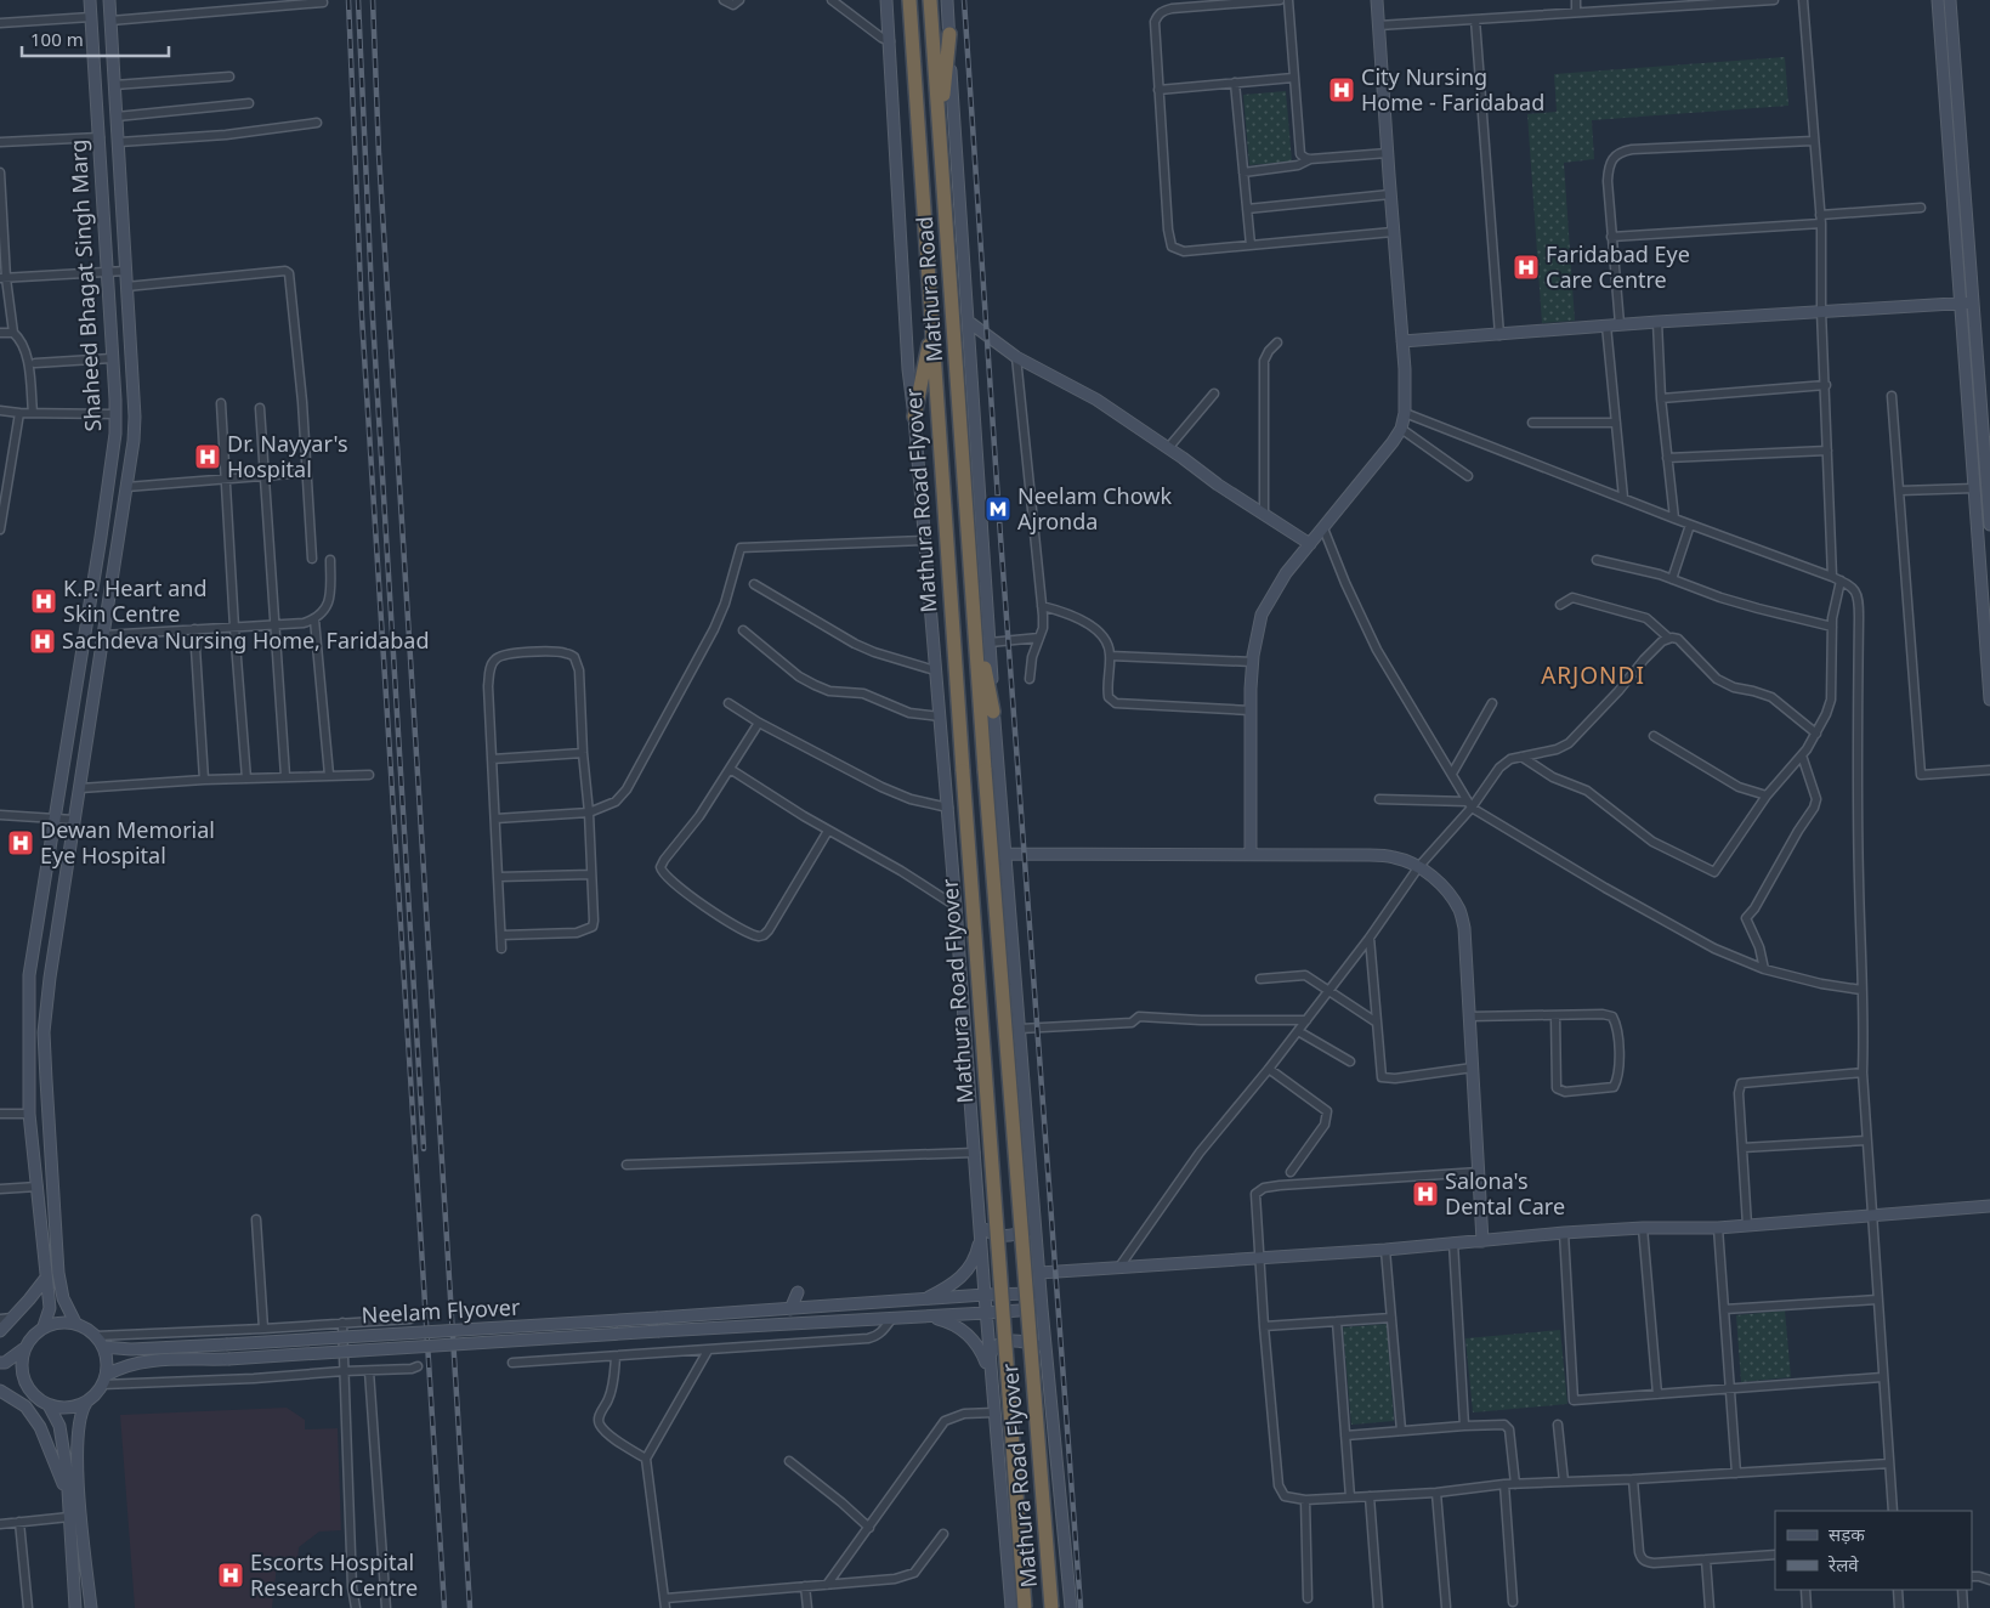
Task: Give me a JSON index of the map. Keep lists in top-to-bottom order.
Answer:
{
  "streets": {
    "highway": ["Mathura Road", "Mathura Road Flyover"],
    "street": ["Shaheed Bhagat Singh Marg", "Neelam Flyover"]
  },
  "crossings": [
    ["Shaheed Bhagat Singh Marg", "Neelam Flyover"],
    ["Mathura Road", "Mathura Road Flyover"]
  ],
  "districts": ["ARJONDI"],
  "places": {
    "hospital": [
      "City Nursing Home - Faridabad",
      "Faridabad Eye Care Centre",
      "Dr. Nayyar's Hospital",
      "K.P. Heart and Skin Centre",
      "Sachdeva Nursing Home, Faridabad",
      "Dewan Memorial Eye Hospital",
      "Salona's Dental Care",
      "Escorts Hospital Research Centre"
    ],
    "metro station": ["Neelam Chowk Ajronda"]
  },
  "legend": ["सड़क", "रेलवे"],
  "scale_bar": "100 m"
}
